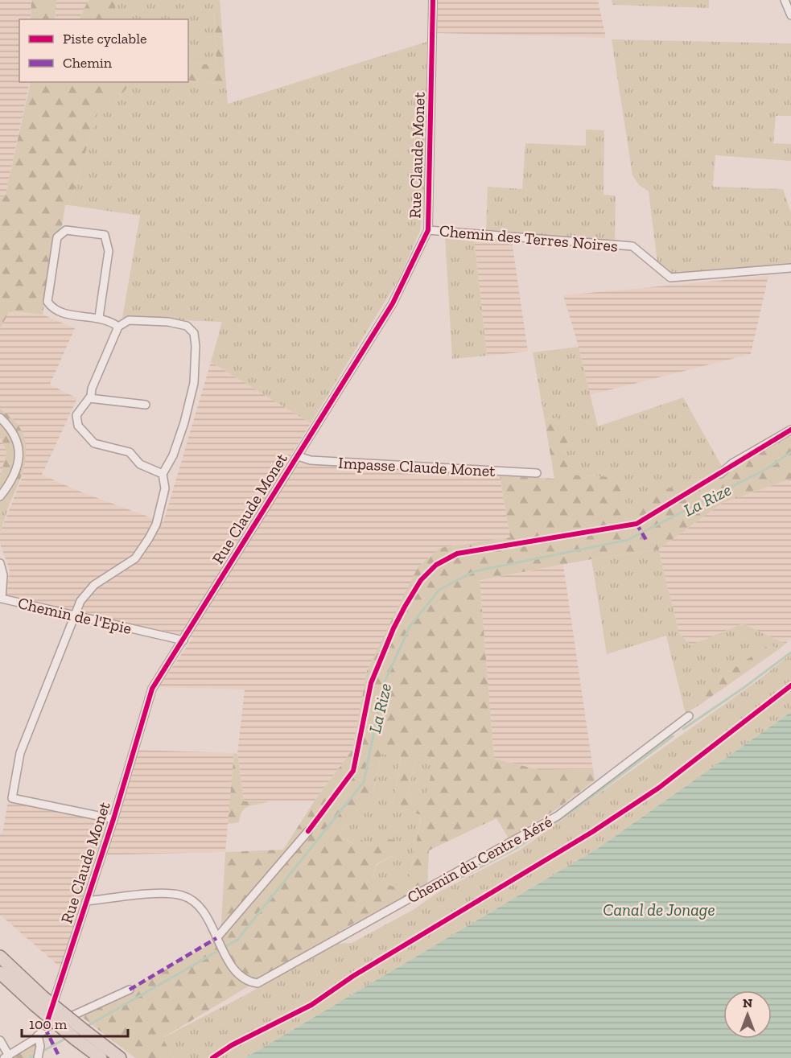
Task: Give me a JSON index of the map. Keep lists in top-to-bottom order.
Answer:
{
  "streets": {
    "street": [
      "Rue Claude Monet",
      "Chemin des Terres Noires",
      "Impasse Claude Monet",
      "Chemin de l'Epie",
      "Chemin du Centre Aéré"
    ]
  },
  "crossings": [
    ["Rue Claude Monet", "Chemin des Terres Noires"],
    ["Rue Claude Monet", "Impasse Claude Monet"],
    ["Rue Claude Monet", "Chemin de l'Epie"]
  ],
  "water": ["La Rize", "Canal de Jonage"],
  "legend": ["Piste cyclable", "Chemin"],
  "scale_bar": "100 m",
  "north": "top"
}
